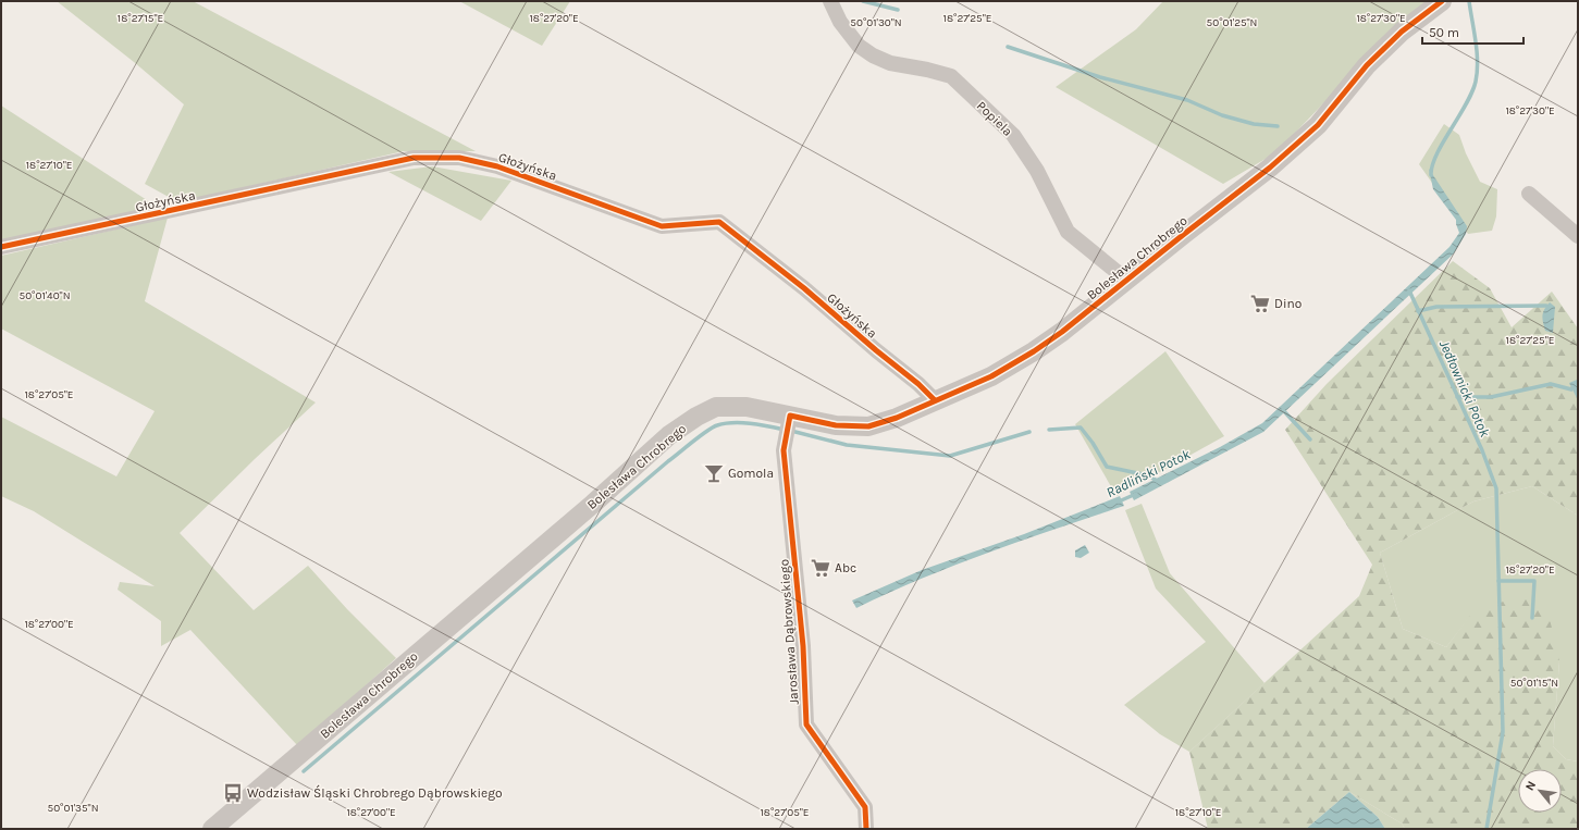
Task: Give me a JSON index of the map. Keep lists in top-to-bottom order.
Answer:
{
  "streets": {
    "street": [
      "Popiela",
      "Głożyńska",
      "Bolesława Chrobrego",
      "Jarosława Dąbrowskiego"
    ]
  },
  "crossings": [
    ["Popiela", "Bolesława Chrobrego"],
    ["Głożyńska", "Bolesława Chrobrego"],
    ["Bolesława Chrobrego", "Jarosława Dąbrowskiego"]
  ],
  "water": ["Jedłownicki Potok", "Radliński Potok"],
  "places": {
    "supermarket": ["Dino", "Abc"],
    "bar": ["Gomola"],
    "bus stop": ["Wodzisław Śląski Chrobrego Dąbrowskiego"]
  },
  "scale_bar": "50 m",
  "north": "top left",
  "coordinates": [
    "18°27'15\"E",
    "18°27'20\"E",
    "18°27'25\"E",
    "18°27'30\"E",
    "50°01'30\"N",
    "50°01'25\"N",
    "18°27'10\"E",
    "50°01'40\"N",
    "18°27'05\"E",
    "18°27'00\"E",
    "50°01'15\"N",
    "50°01'35\"N"
  ]
}
